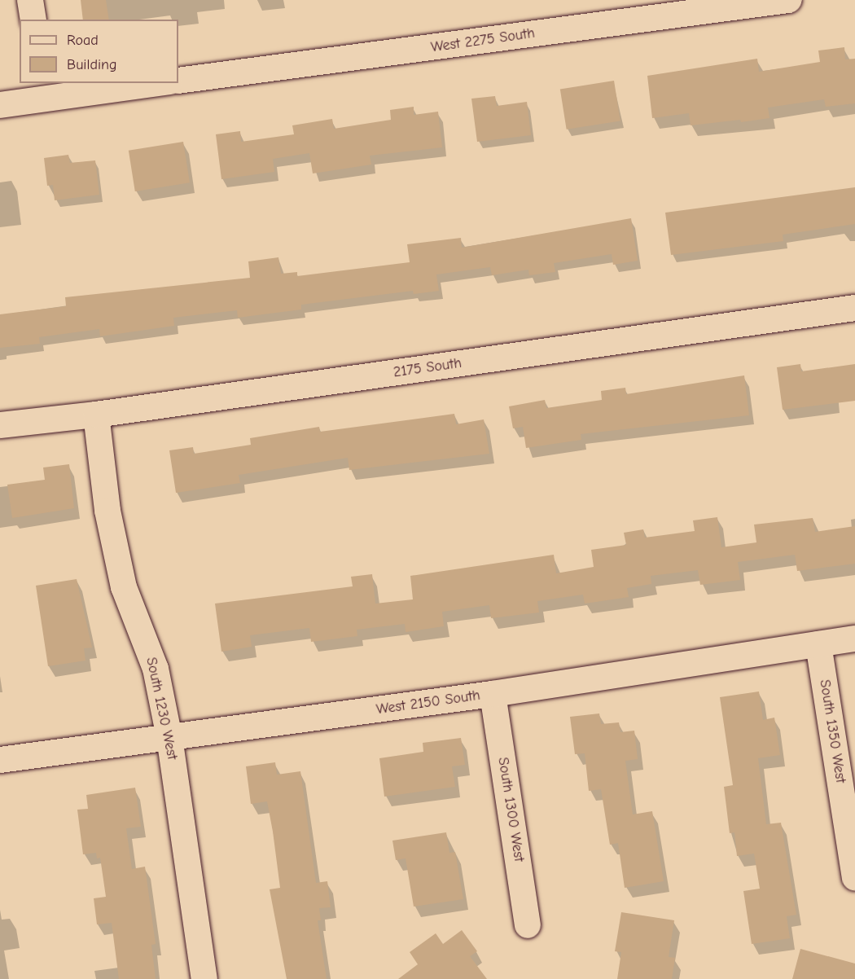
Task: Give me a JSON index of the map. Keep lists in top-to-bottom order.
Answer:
{
  "streets": {
    "street": [
      "West 2275 South",
      "2175 South",
      "West 2150 South",
      "South 1230 West",
      "South 1350 West",
      "South 1300 West"
    ]
  },
  "crossings": [
    ["2175 South", "South 1230 West"],
    ["West 2150 South", "South 1230 West"],
    ["West 2150 South", "South 1350 West"],
    ["West 2150 South", "South 1300 West"]
  ],
  "legend": ["Road", "Building"]
}
